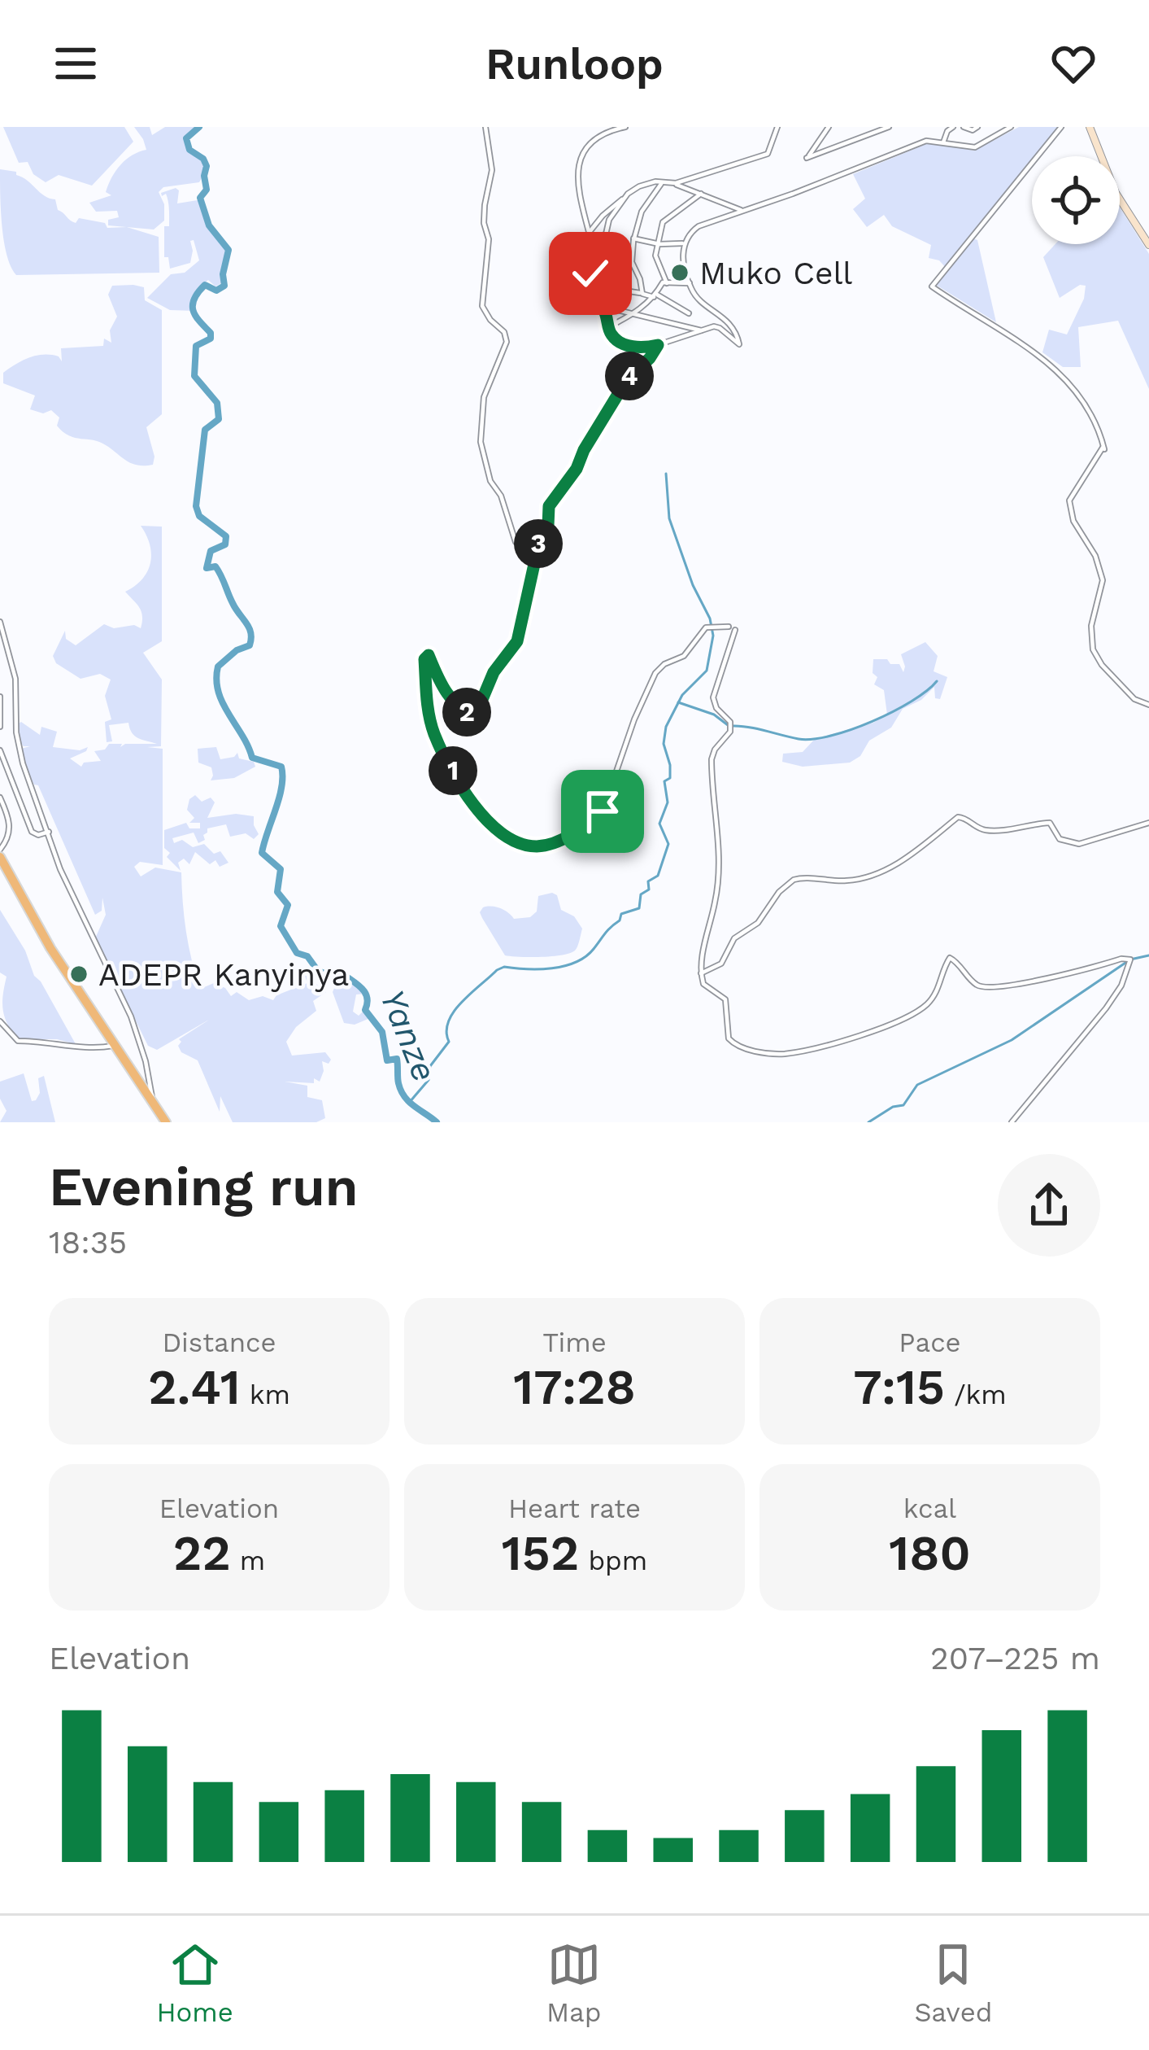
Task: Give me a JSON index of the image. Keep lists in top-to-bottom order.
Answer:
{
  "water": ["Yanze"],
  "places": ["Muko Cell", "ADEPR Kanyinya"],
  "page": {
    "header": "Runloop",
    "pins": [
      "4",
      "3",
      "2",
      "1"
    ],
    "heading": ["Evening run", "18:35"],
    "stats": [
      ["Distance", "2.41 km"],
      ["Time", "17:28"],
      ["Pace", "7:15 /km"],
      ["Elevation", "22 m"],
      ["Heart rate", "152 bpm"],
      ["kcal", "180"]
    ],
    "chart": ["Elevation", "207–225 m"],
    "tabs": ["Home", "Map", "Saved"]
  }
}
